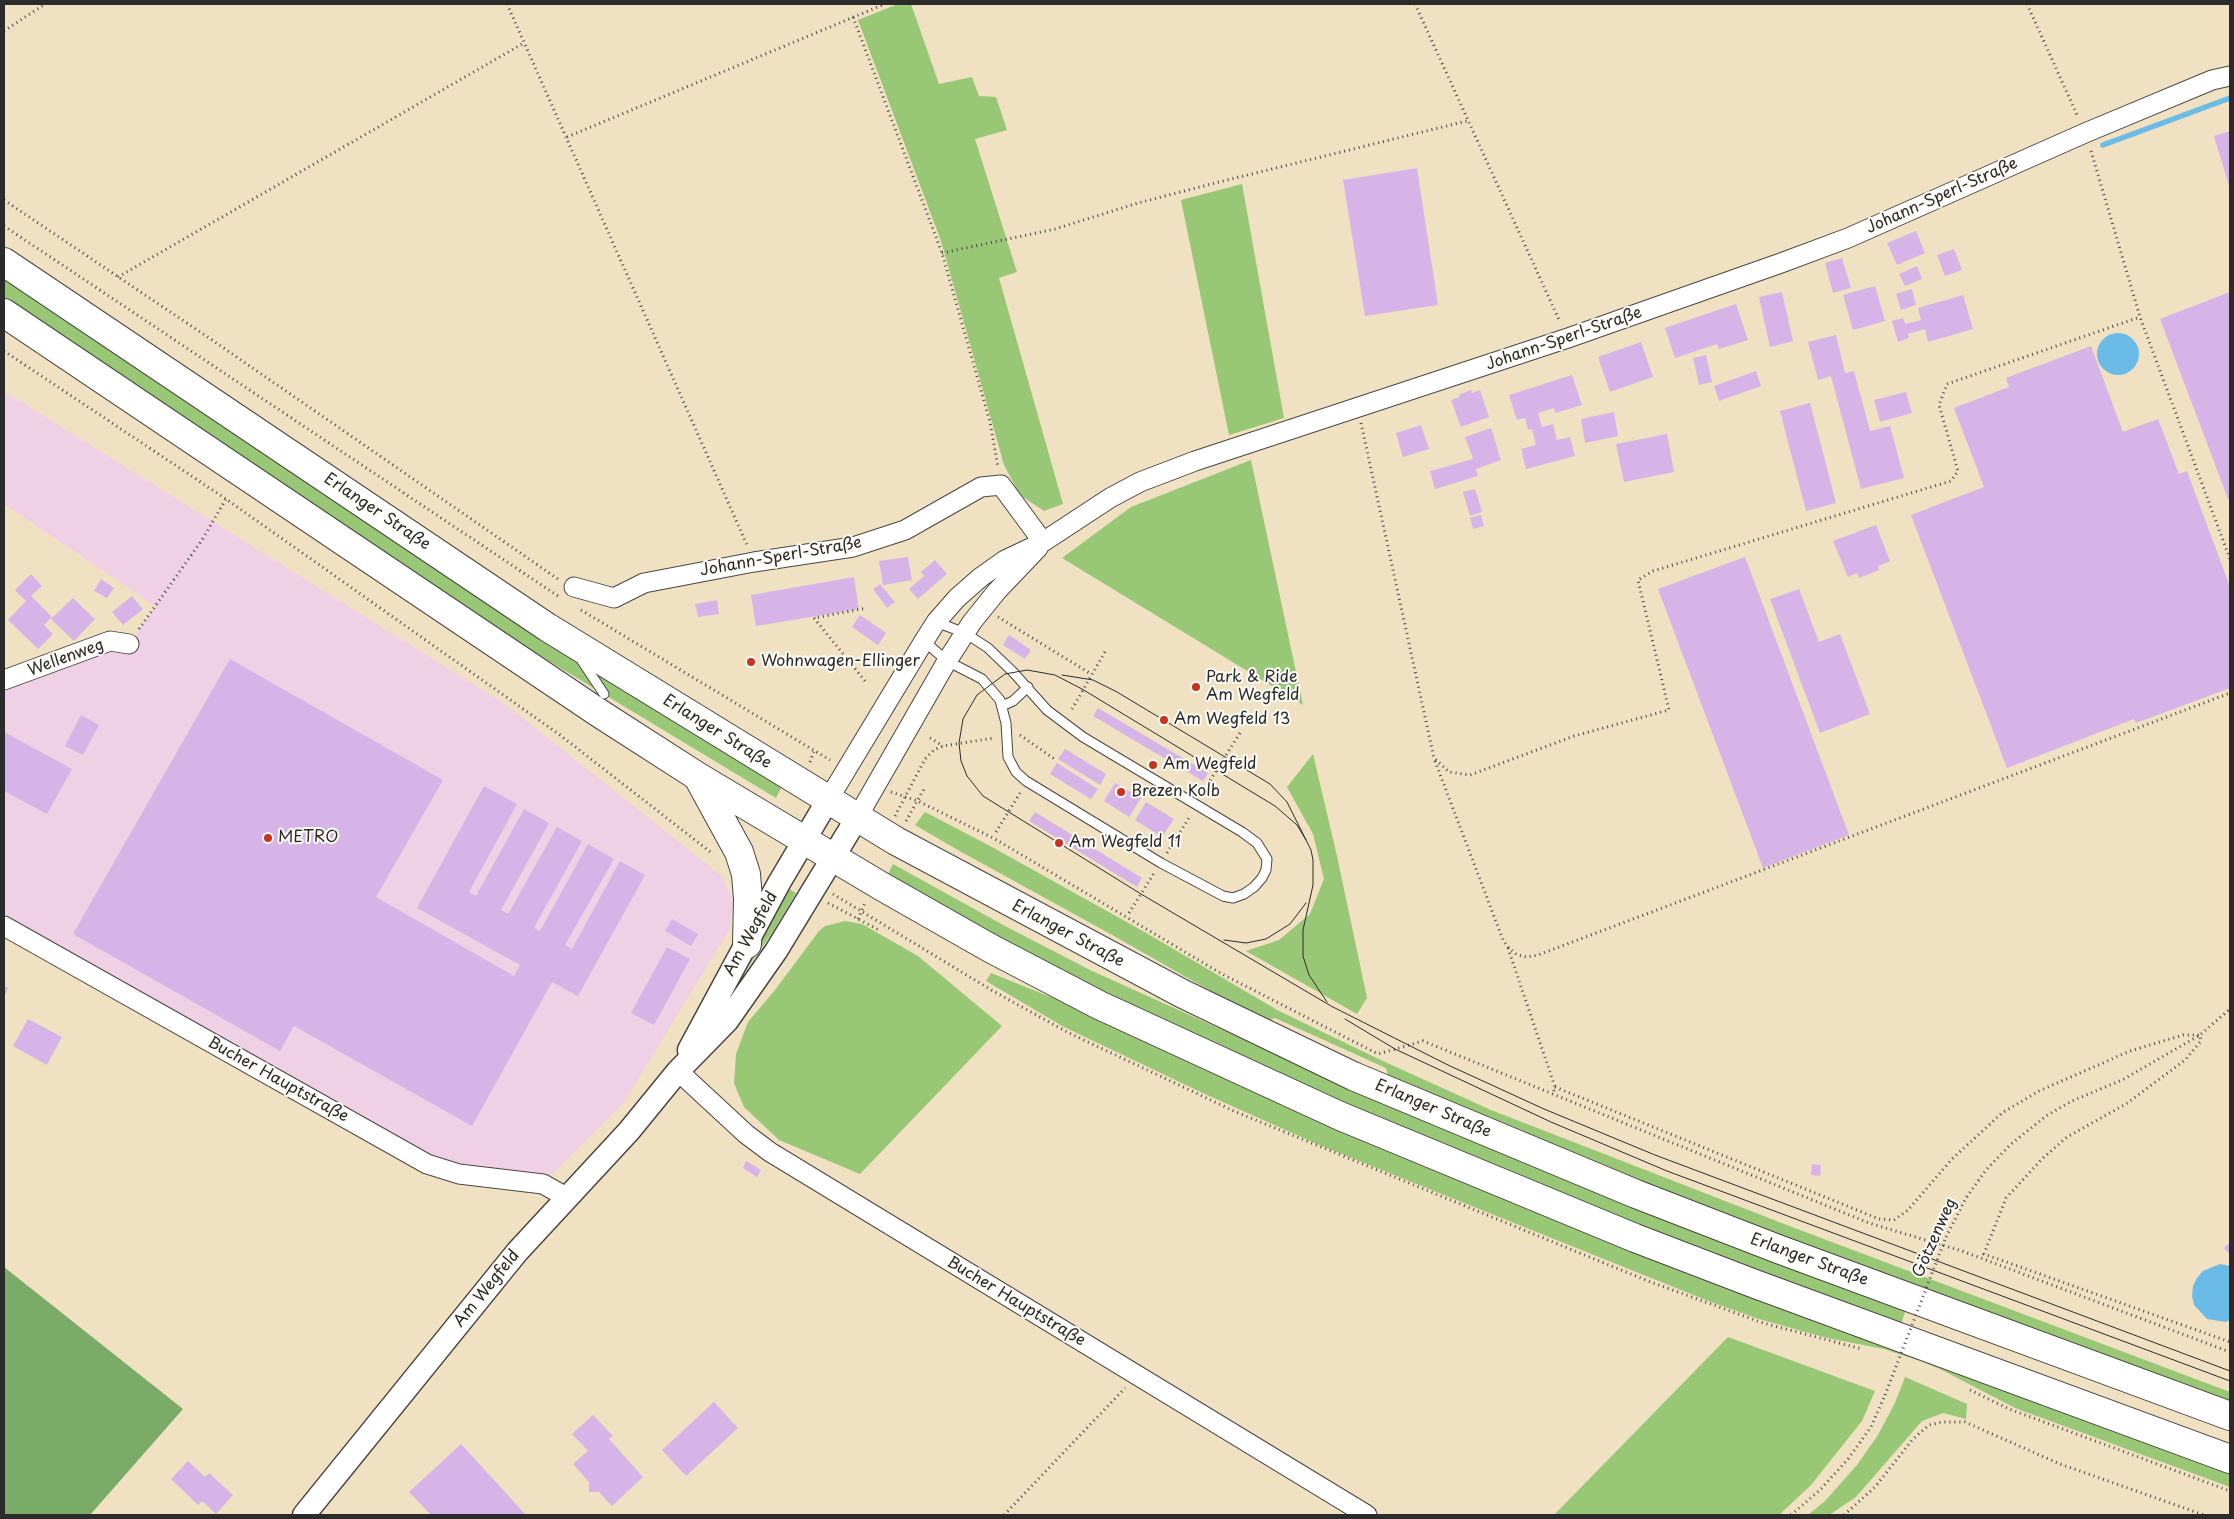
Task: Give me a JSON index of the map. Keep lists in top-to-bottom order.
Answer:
{
  "streets": {
    "main road": ["Erlanger Straße"],
    "street": [
      "Johann-Sperl-Straße",
      "Wellenweg",
      "Am Wegfeld",
      "Bucher Hauptstraße"
    ],
    "path": ["Götzenweg"]
  },
  "crossings": [
    ["Johann-Sperl-Straße", "Erlanger Straße"],
    ["Johann-Sperl-Straße", "Am Wegfeld"],
    ["Erlanger Straße", "Am Wegfeld"],
    ["Am Wegfeld", "Bucher Hauptstraße"]
  ],
  "places": [
    "Wohnwagen-Ellinger",
    "Park & Ride Am Wegfeld",
    "Am Wegfeld 13",
    "Am Wegfeld",
    "Brezen Kolb",
    "METRO",
    "Am Wegfeld 11"
  ]
}
